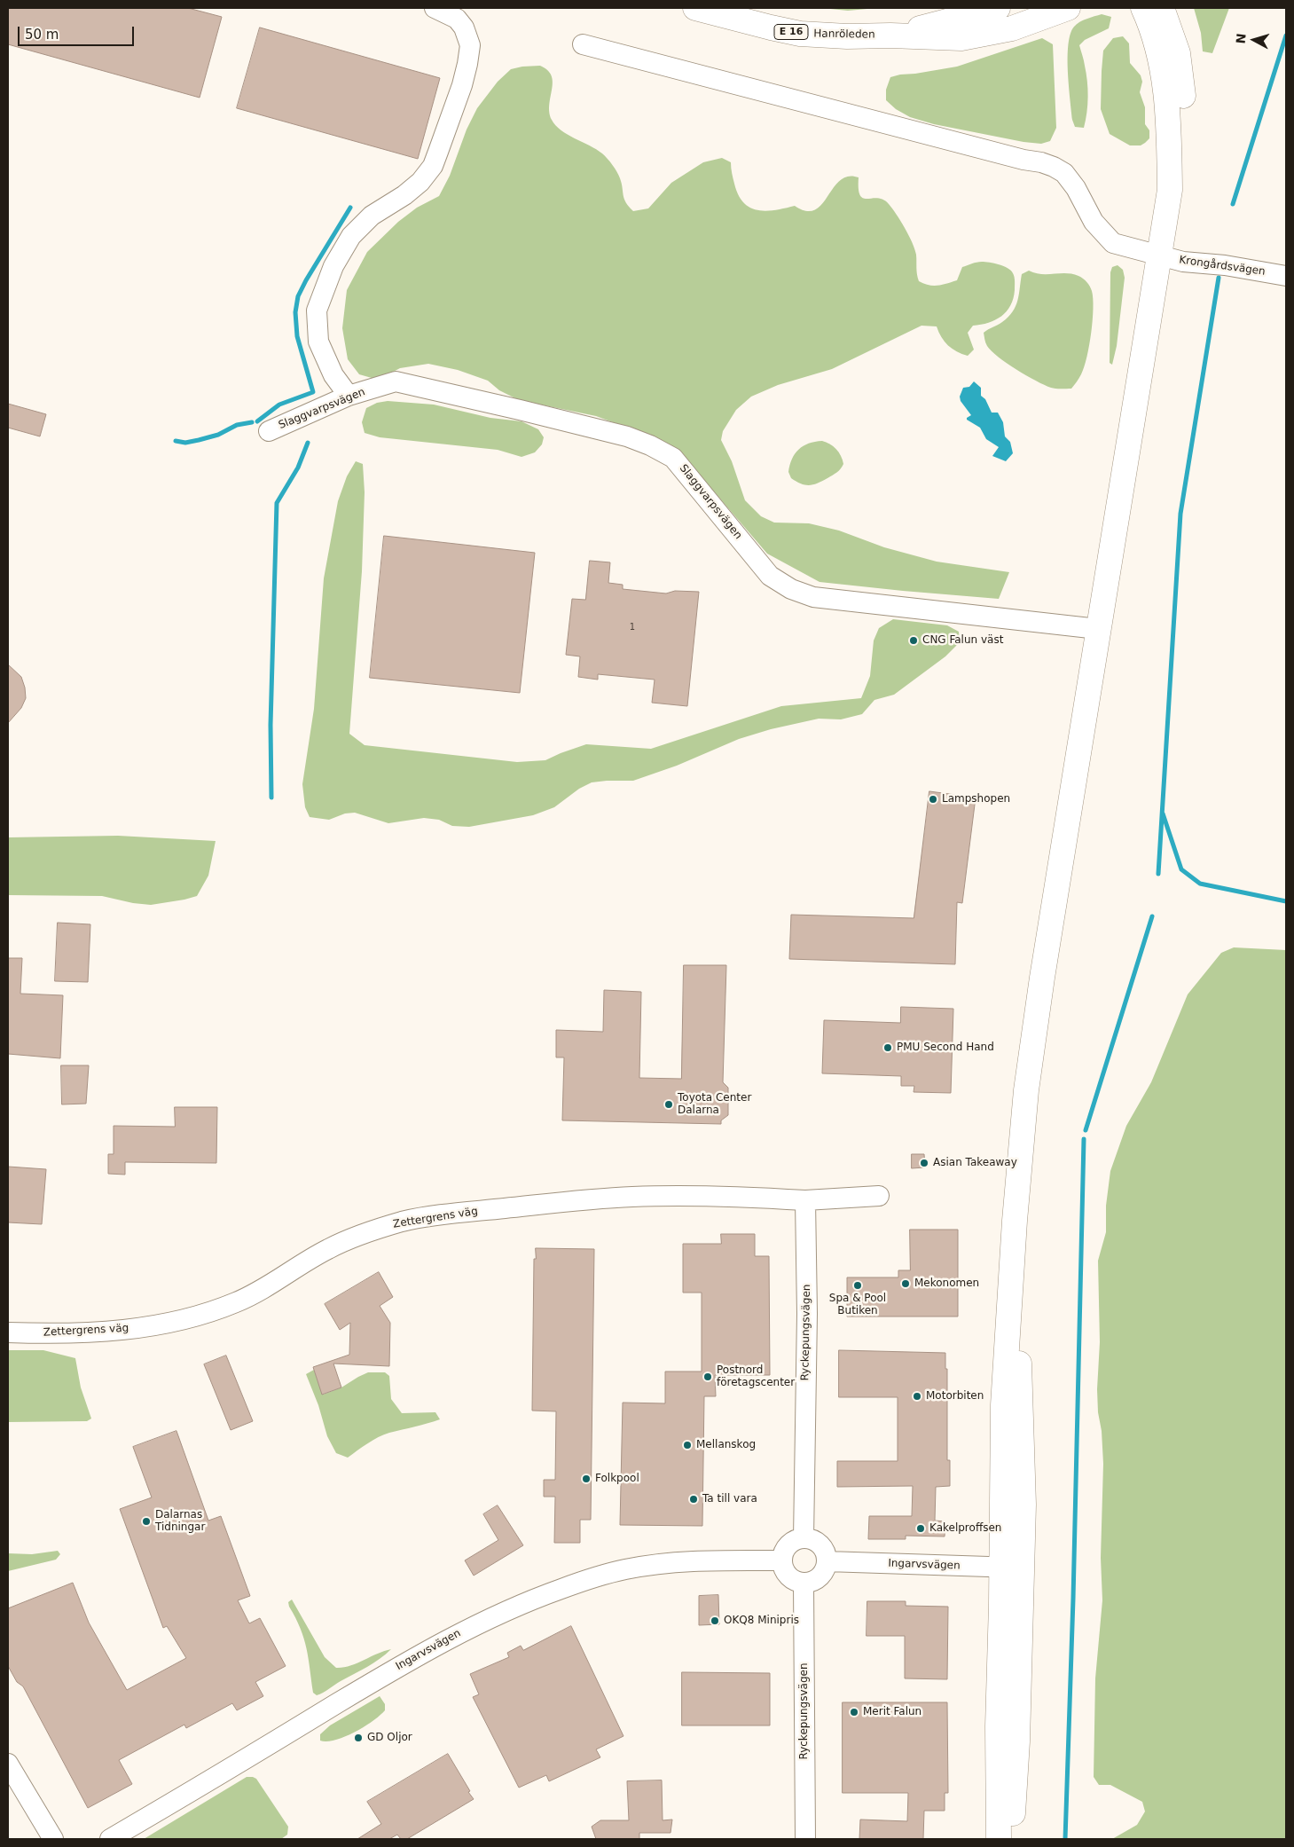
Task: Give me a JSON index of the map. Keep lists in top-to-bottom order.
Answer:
{
  "streets": {
    "main road": ["E 16", "Hanröleden"],
    "street": [
      "Krongårdsvägen",
      "Slaggvarpsvägen",
      "Zettergrens väg",
      "Ryckepungsvägen",
      "Ingarvsvägen"
    ]
  },
  "crossings": [
    ["Zettergrens väg", "Ryckepungsvägen"],
    ["Ryckepungsvägen", "Ingarvsvägen"]
  ],
  "places": [
    "CNG Falun väst",
    "Lampshopen",
    "PMU Second Hand",
    "Toyota Center Dalarna",
    "Asian Takeaway",
    "Mekonomen",
    "Spa & Pool Butiken",
    "Postnord företagscenter",
    "Motorbiten",
    "Mellanskog",
    "Folkpool",
    "Ta till vara",
    "Dalarnas Tidningar",
    "Kakelproffsen",
    "OKQ8 Minipris",
    "Merit Falun",
    "GD Oljor"
  ],
  "house_numbers": ["1"],
  "scale_bar": "50 m",
  "north": "left"
}
